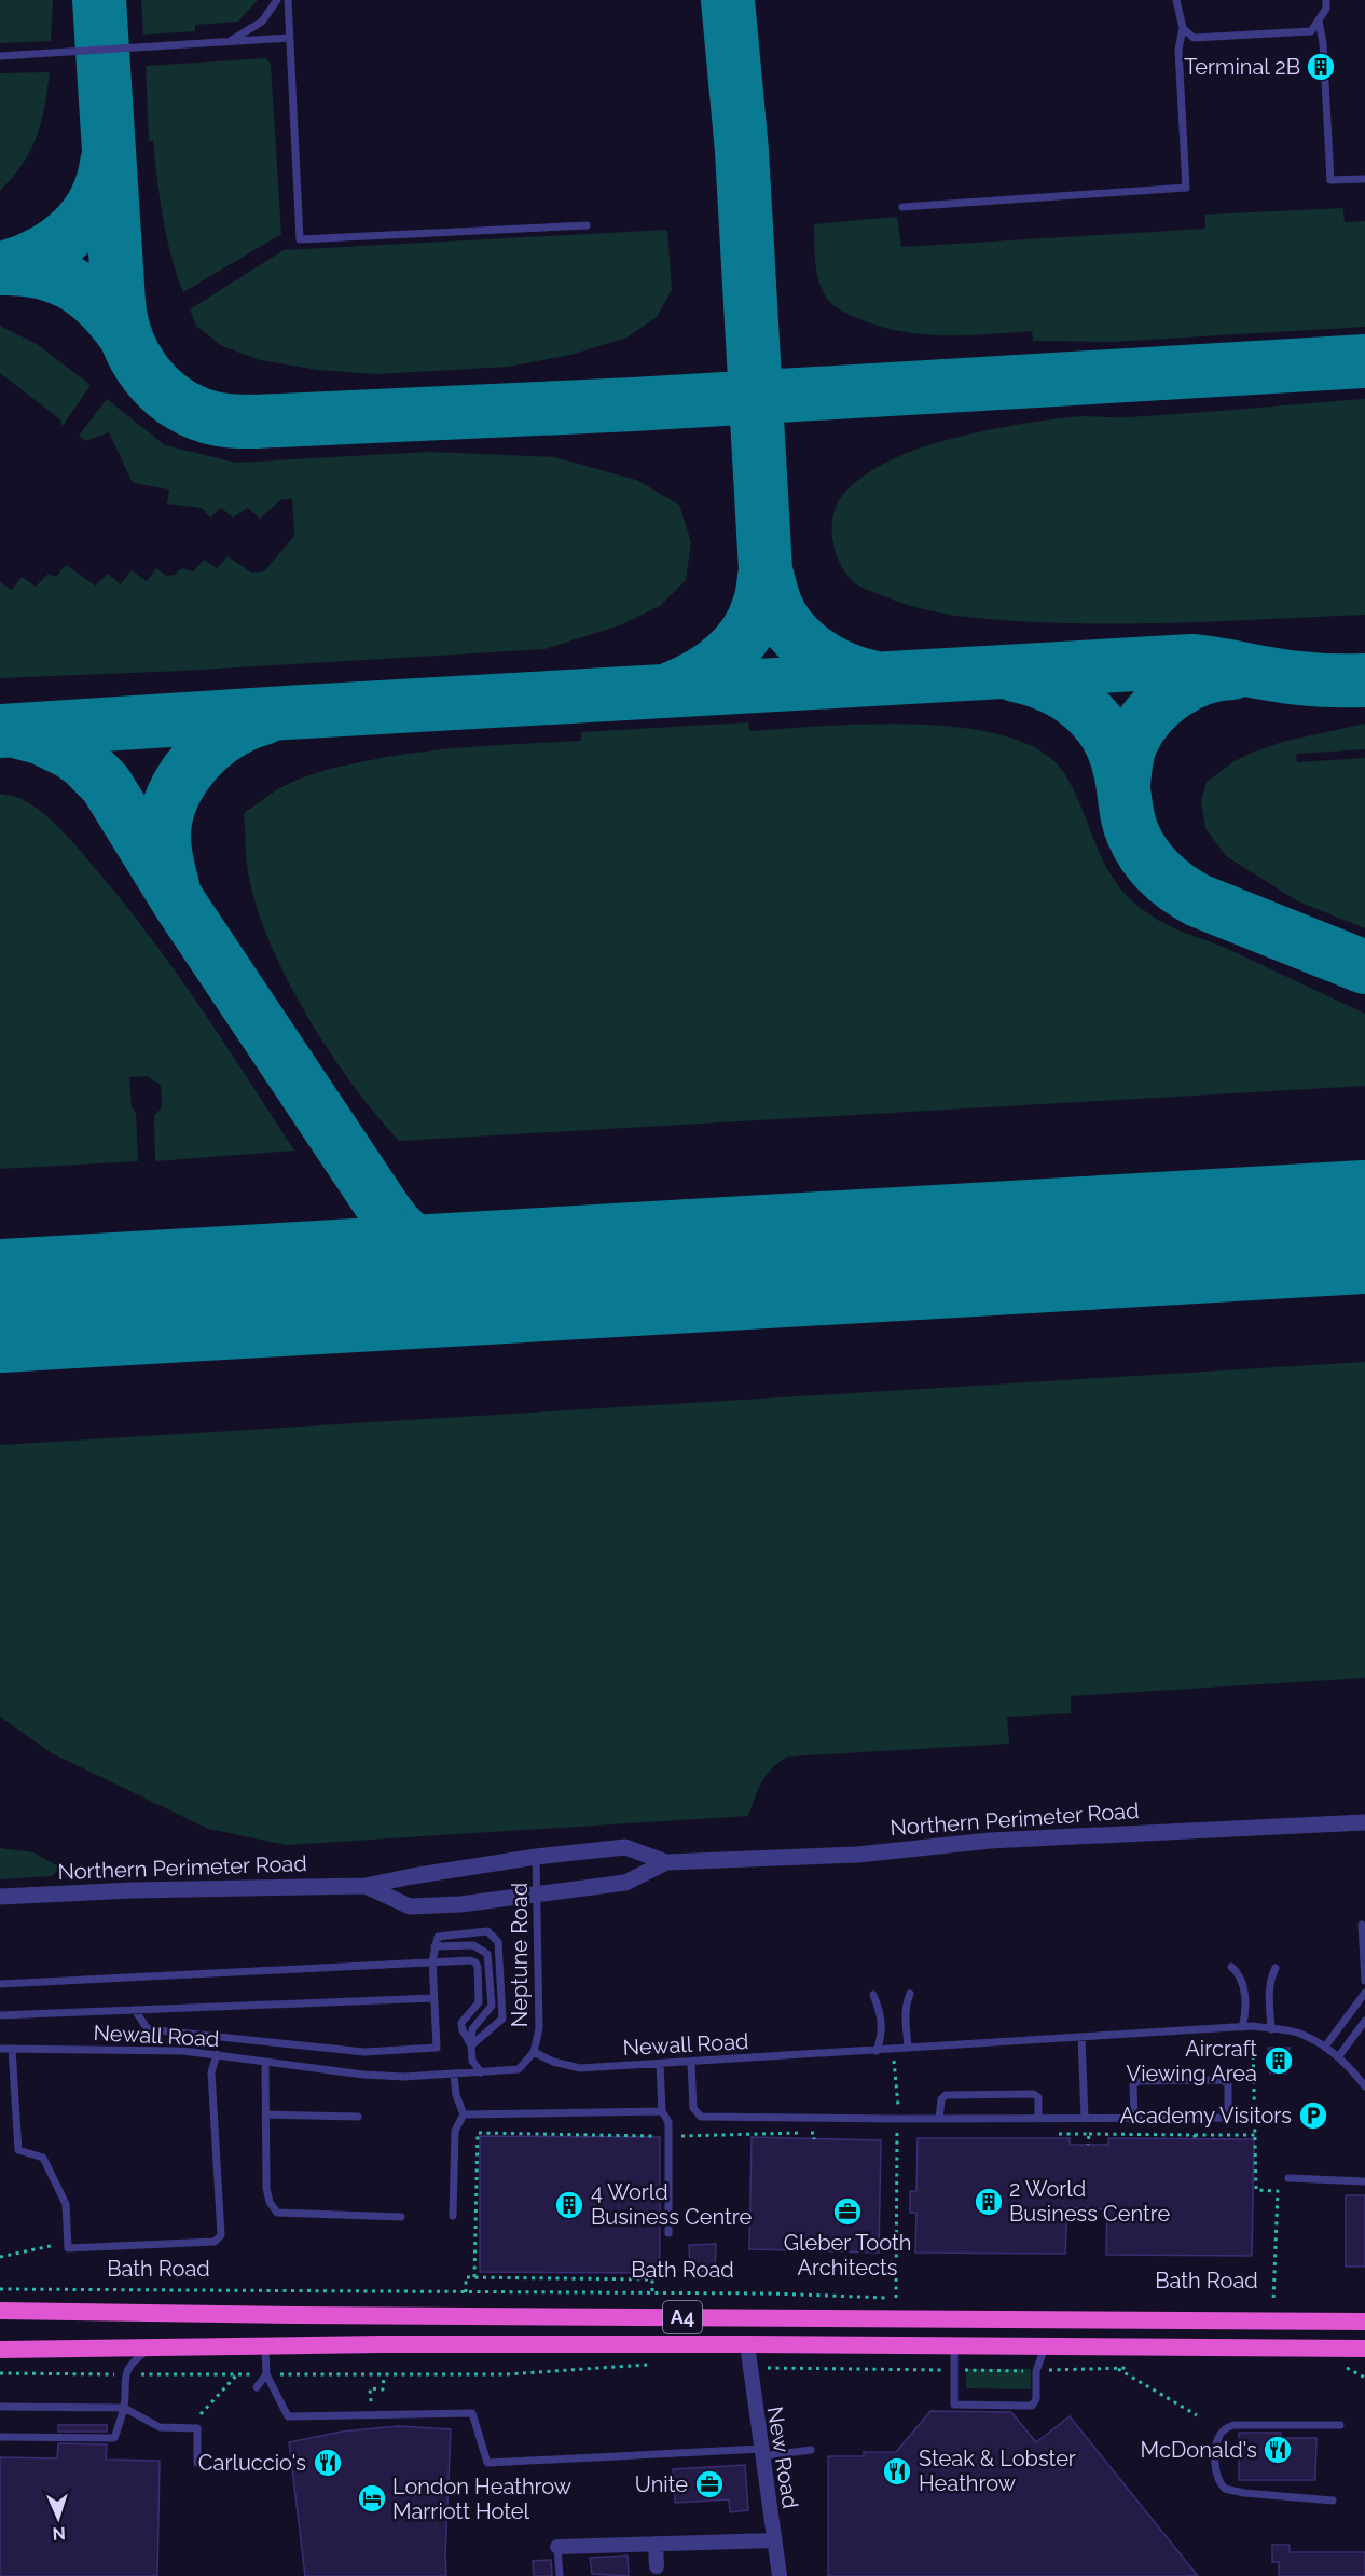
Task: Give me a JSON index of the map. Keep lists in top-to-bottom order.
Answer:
{
  "streets": {
    "highway": ["Bath Road", "A4"],
    "street": ["Northern Perimeter Road", "New Road"],
    "lane": ["Neptune Road", "Newall Road"]
  },
  "crossings": [
    ["Northern Perimeter Road", "Neptune Road"],
    ["Neptune Road", "Newall Road"],
    ["A4", "New Road"]
  ],
  "places": {
    "building": [
      "Terminal 2B",
      "Aircraft Viewing Area",
      "2 World Business Centre",
      "4 World Business Centre"
    ],
    "parking": ["Academy Visitors"],
    "office": ["Gleber Tooth Architects", "Unite"],
    "restaurant": ["McDonald's", "Carluccio's", "Steak & Lobster Heathrow"],
    "hotel": ["London Heathrow Marriott Hotel"]
  },
  "north": "bottom"
}
